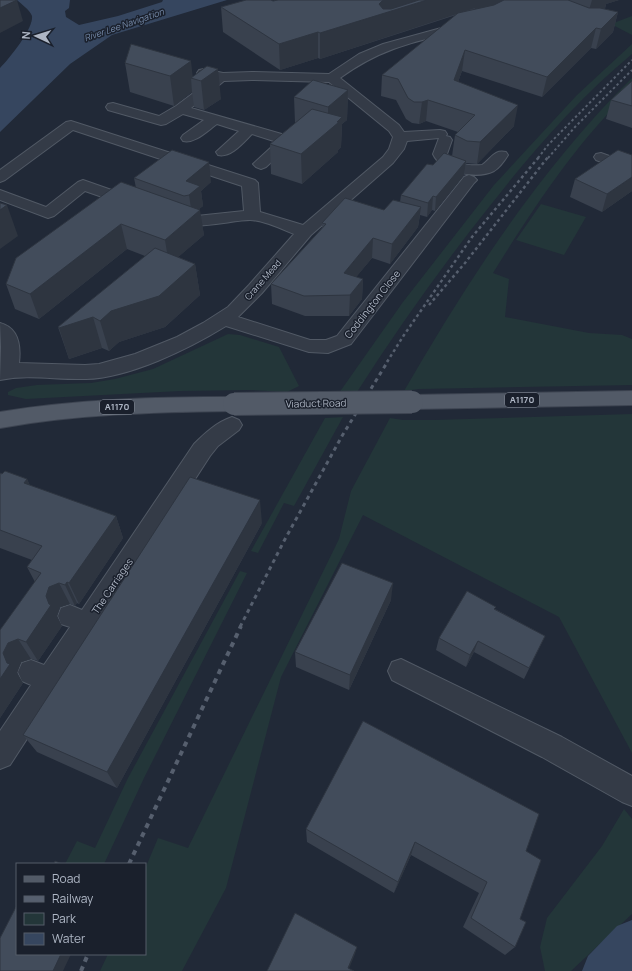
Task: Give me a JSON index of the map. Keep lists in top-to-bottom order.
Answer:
{
  "streets": {
    "main road": ["A1170", "Viaduct Road"],
    "street": ["Crane Mead", "Coddington Close", "The Carriages"]
  },
  "crossings": [
    ["Crane Mead", "Coddington Close"]
  ],
  "water": ["River Lee Navigation"],
  "legend": [
    "Road",
    "Railway",
    "Park",
    "Water"
  ],
  "north": "left"
}
